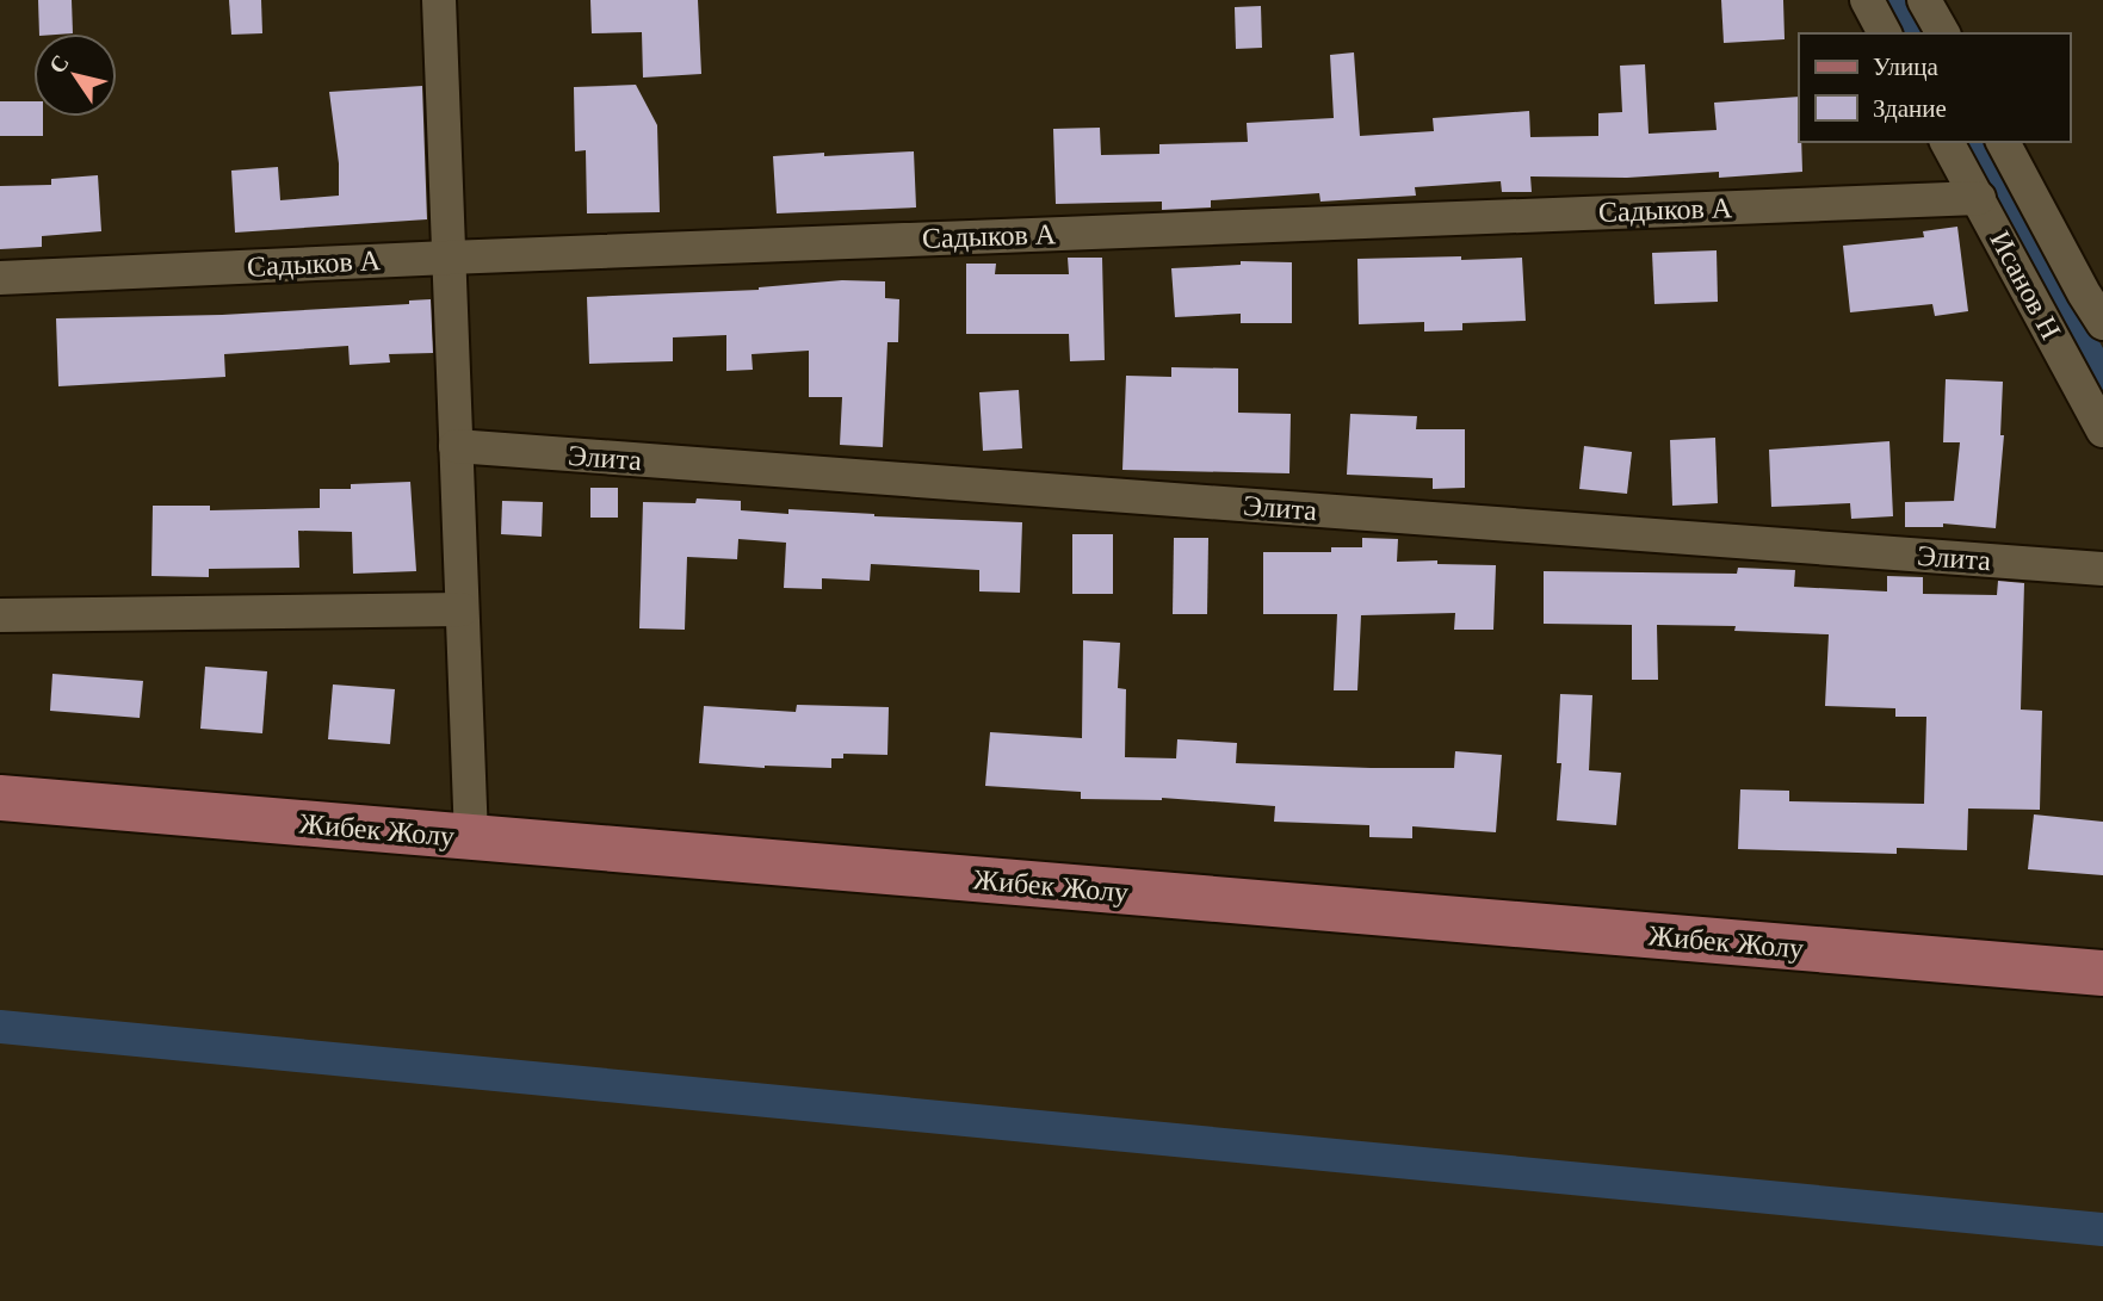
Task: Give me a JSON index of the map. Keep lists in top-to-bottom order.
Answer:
{
  "streets": {
    "main road": ["Жибек Жолу"],
    "street": ["Садыков А", "Исанов Н", "Элита"]
  },
  "crossings": [
    ["Садыков А", "Исанов Н"]
  ],
  "legend": ["Улица", "Здание"],
  "north": "top left"
}
